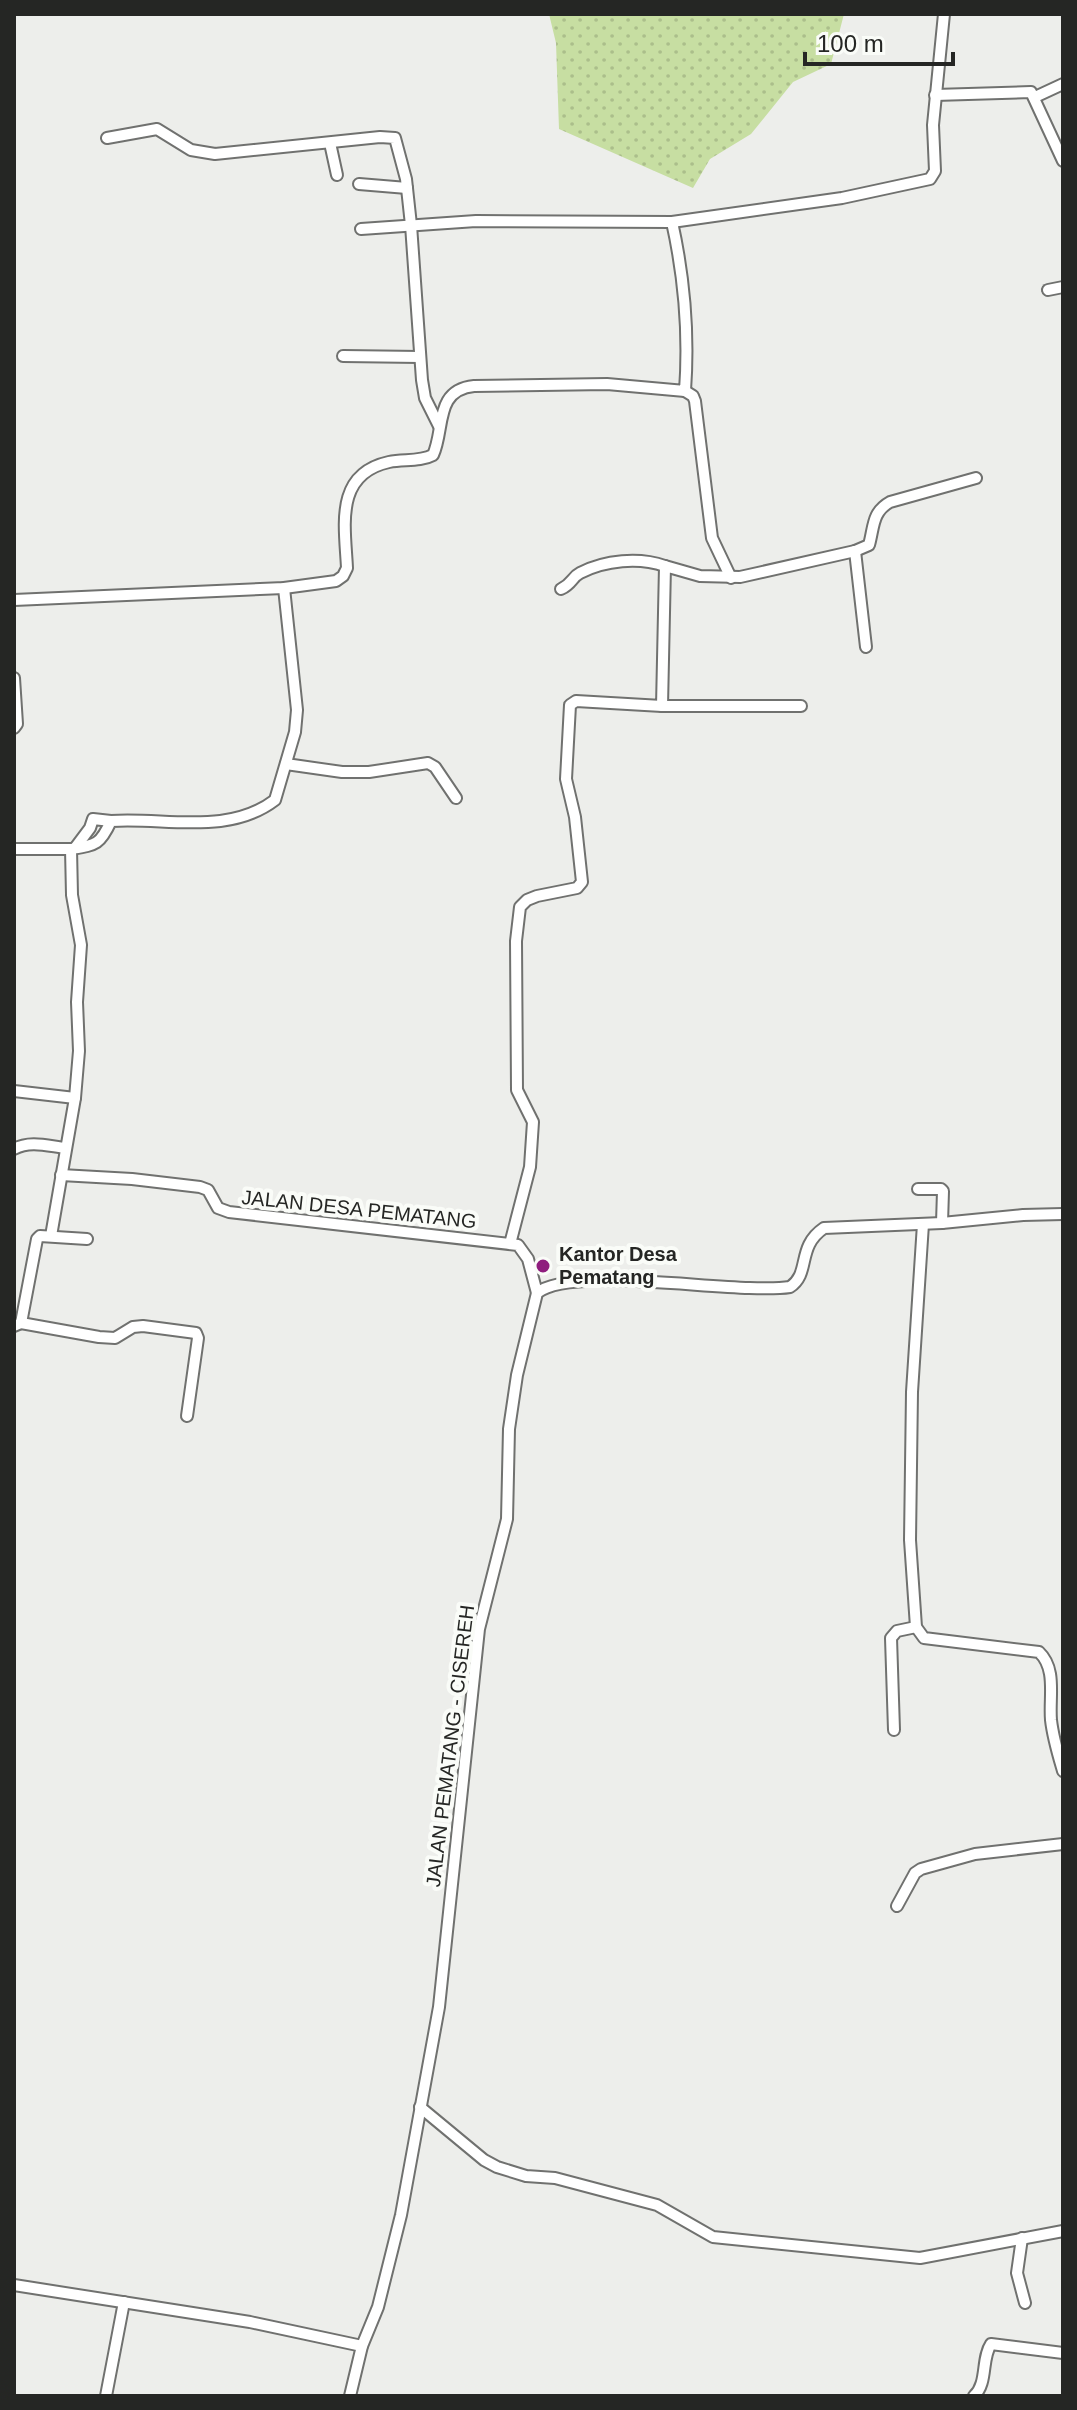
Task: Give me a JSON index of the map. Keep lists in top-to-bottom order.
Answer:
{
  "streets": {
    "street": ["JALAN DESA PEMATANG", "JALAN PEMATANG - CISEREH"]
  },
  "places": ["Kantor Desa Pematang"],
  "scale_bar": "100 m"
}
